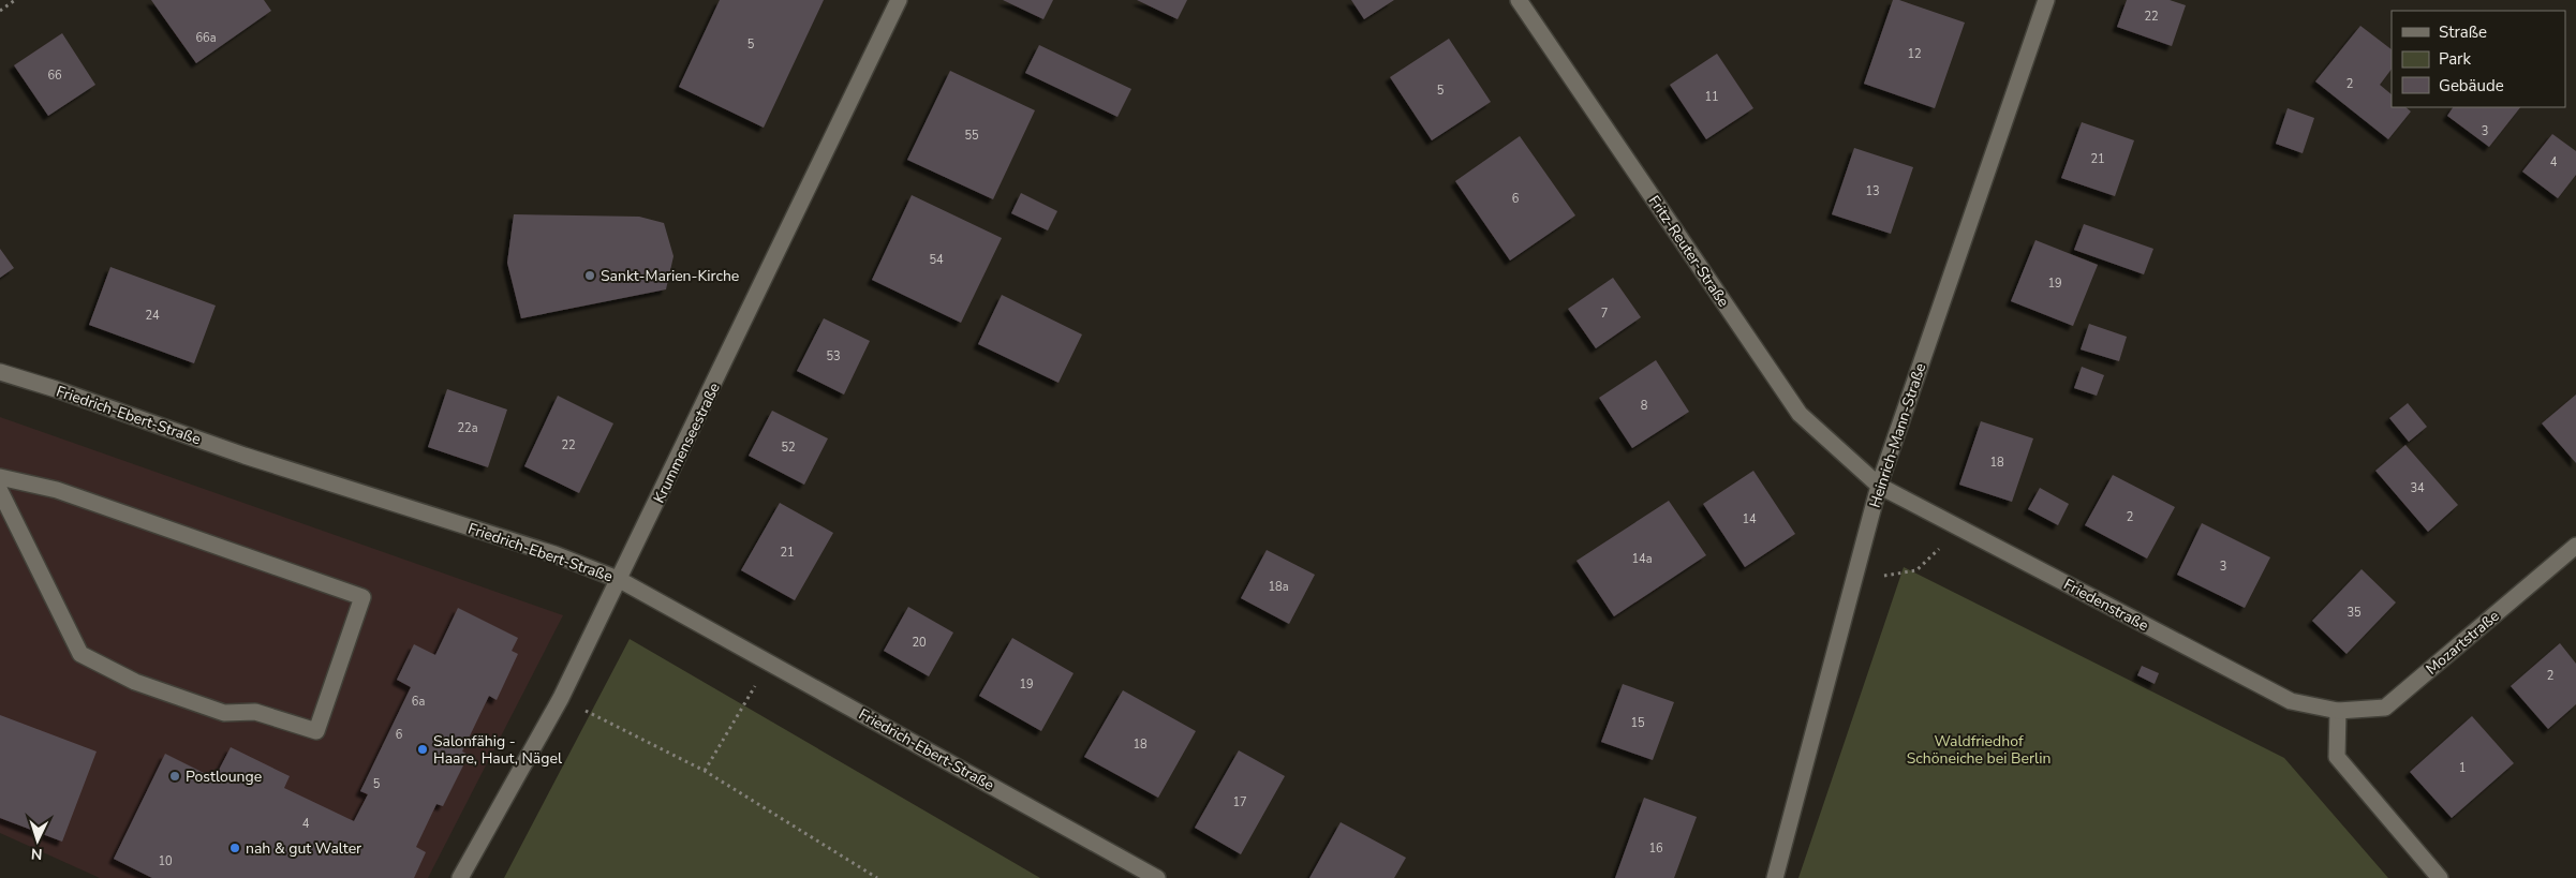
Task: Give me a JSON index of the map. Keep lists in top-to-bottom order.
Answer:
{
  "streets": {
    "street": [
      "Fritz-Reuter-Straße",
      "Friedrich-Ebert-Straße",
      "Heinrich-Mann-Straße",
      "Krummenseestraße",
      "Friedenstraße",
      "Mozartstraße"
    ]
  },
  "crossings": [
    ["Fritz-Reuter-Straße", "Heinrich-Mann-Straße"],
    ["Fritz-Reuter-Straße", "Friedenstraße"],
    ["Friedrich-Ebert-Straße", "Krummenseestraße"],
    ["Heinrich-Mann-Straße", "Friedenstraße"],
    ["Friedenstraße", "Mozartstraße"]
  ],
  "parks": ["Waldfriedhof Schöneiche bei Berlin"],
  "places": [
    "Sankt-Marien-Kirche",
    "Salonfähig - Haare, Haut, Nägel",
    "Postlounge",
    "nah & gut Walter"
  ],
  "house_numbers": [
    "22",
    "66a",
    "5",
    "12",
    "66",
    "2",
    "5",
    "11",
    "3",
    "55",
    "21",
    "4",
    "13",
    "6",
    "54",
    "19",
    "7",
    "24",
    "53",
    "8",
    "22a",
    "22",
    "52",
    "18",
    "34",
    "2",
    "14",
    "21",
    "14a",
    "3",
    "18a",
    "35",
    "20",
    "2",
    "19",
    "6a",
    "15",
    "6",
    "18",
    "1",
    "5",
    "17",
    "4",
    "16",
    "10"
  ],
  "legend": ["Straße", "Park", "Gebäude"],
  "north": "bottom"
}
